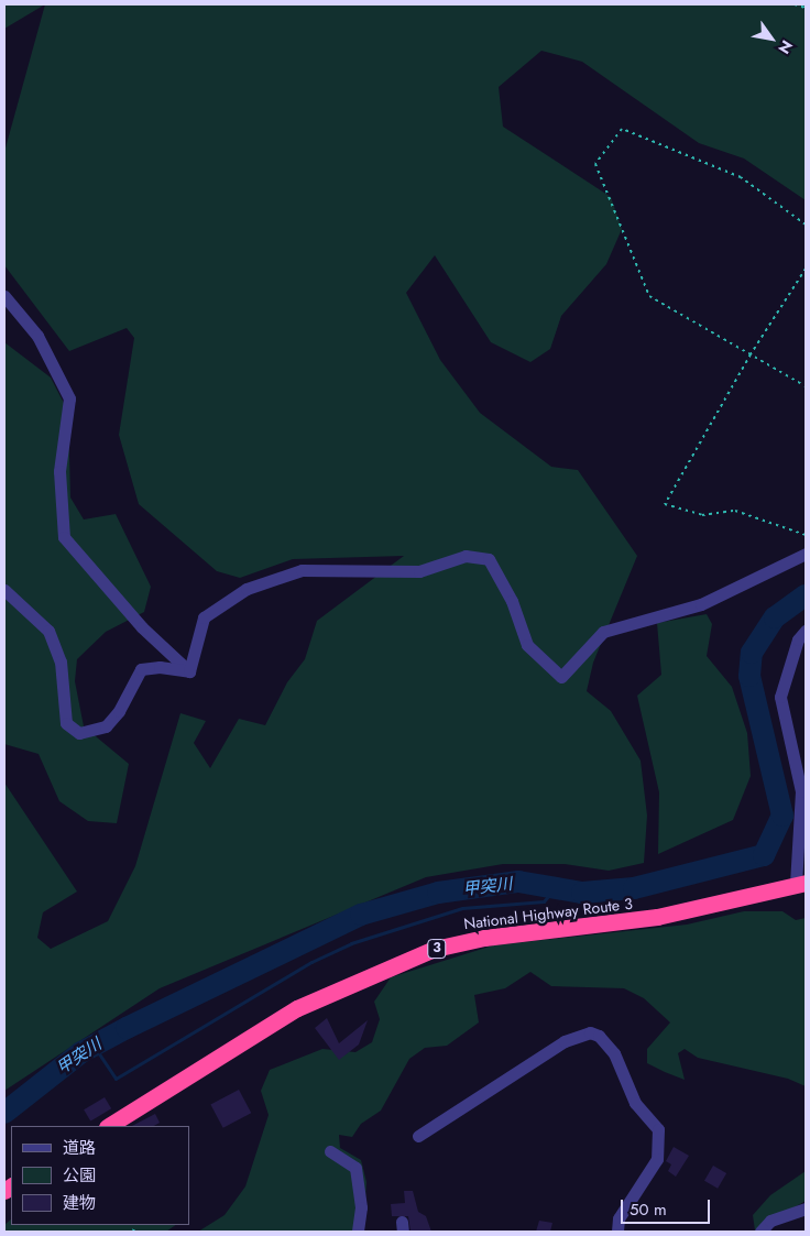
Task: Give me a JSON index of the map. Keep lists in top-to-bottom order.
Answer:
{
  "streets": {
    "highway": ["National Highway Route 3", "3"]
  },
  "water": ["甲突川"],
  "legend": ["道路", "公園", "建物"],
  "scale_bar": "50 m",
  "north": "bottom right"
}
